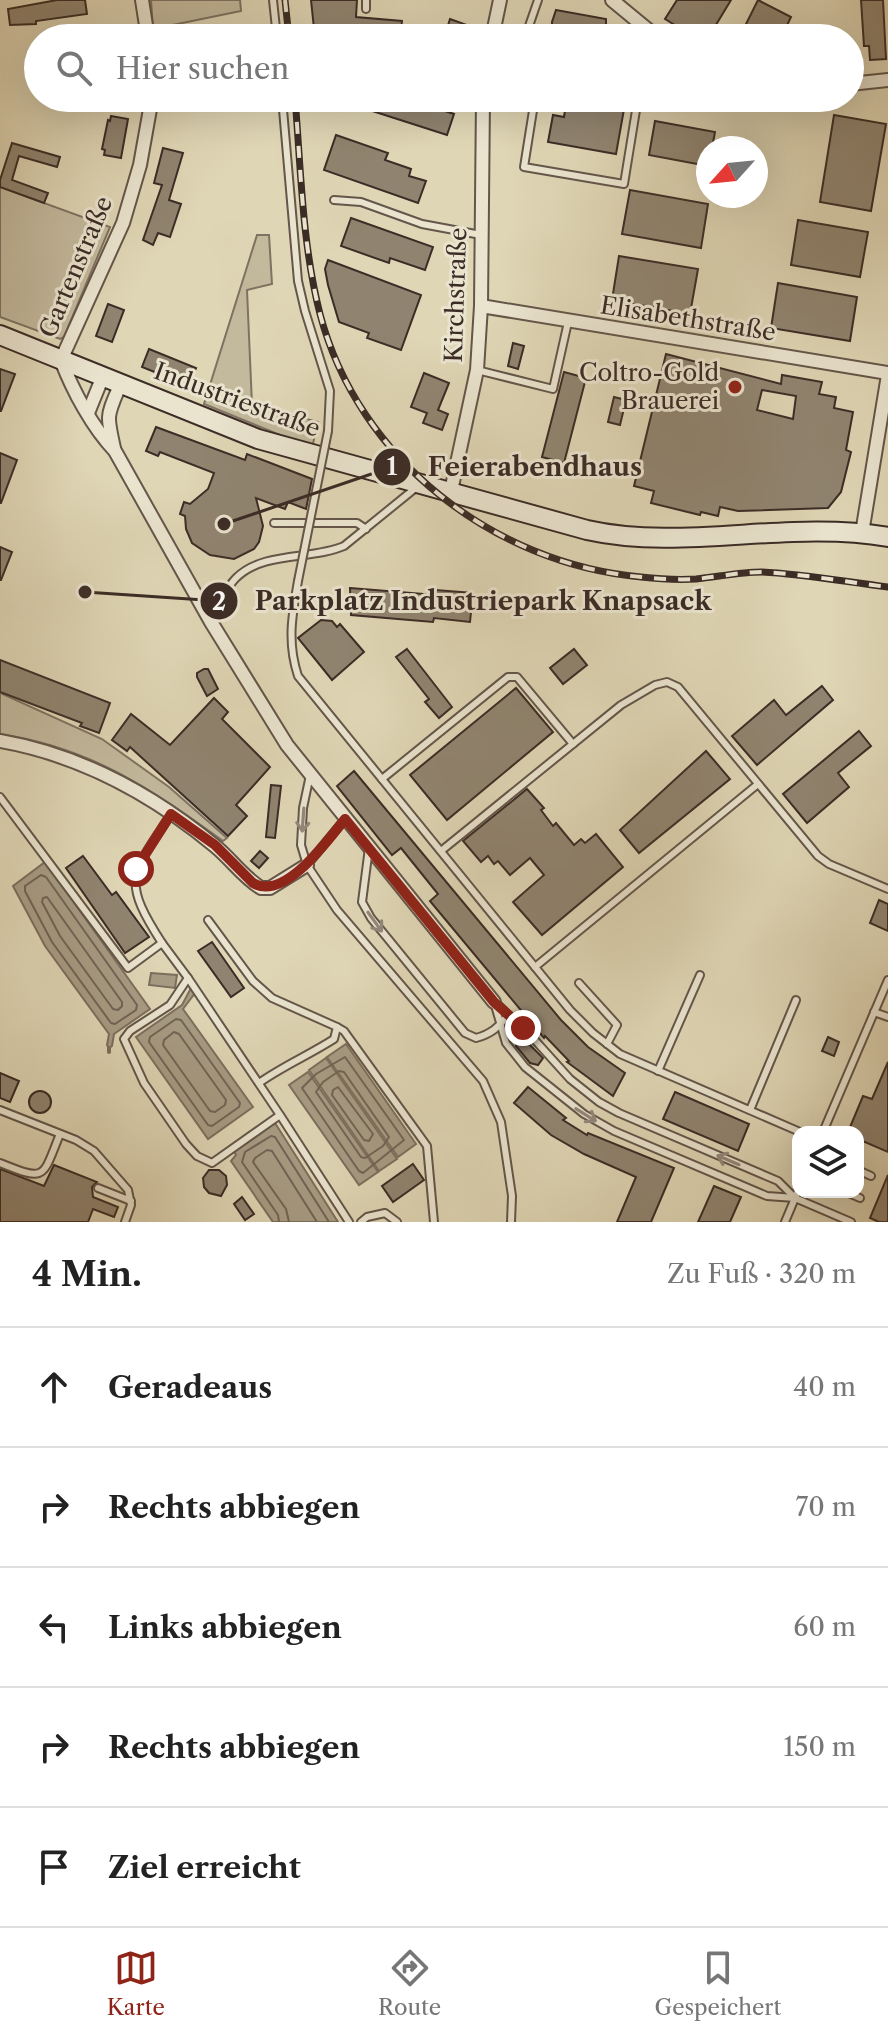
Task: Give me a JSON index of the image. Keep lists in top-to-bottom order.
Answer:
{
  "streets": {
    "main road": ["Industriestraße"],
    "street": ["Gartenstraße", "Kirchstraße", "Elisabethstraße"]
  },
  "crossings": [
    ["Gartenstraße", "Industriestraße"],
    ["Kirchstraße", "Elisabethstraße"],
    ["Kirchstraße", "Industriestraße"]
  ],
  "places": ["Coltro-Gold Brauerei", "Feierabendhaus", "Parkplatz Industriepark Knapsack"],
  "north": "bottom left",
  "page": {
    "search": "Hier suchen",
    "heading": ["4 Min.", "Zu Fuß · 320 m"],
    "list": [
      ["Geradeaus", "40 m"],
      ["Rechts abbiegen", "70 m"],
      ["Links abbiegen", "60 m"],
      ["Rechts abbiegen", "150 m"],
      "Ziel erreicht"
    ],
    "nav": ["Karte", "Route", "Gespeichert"]
  }
}
